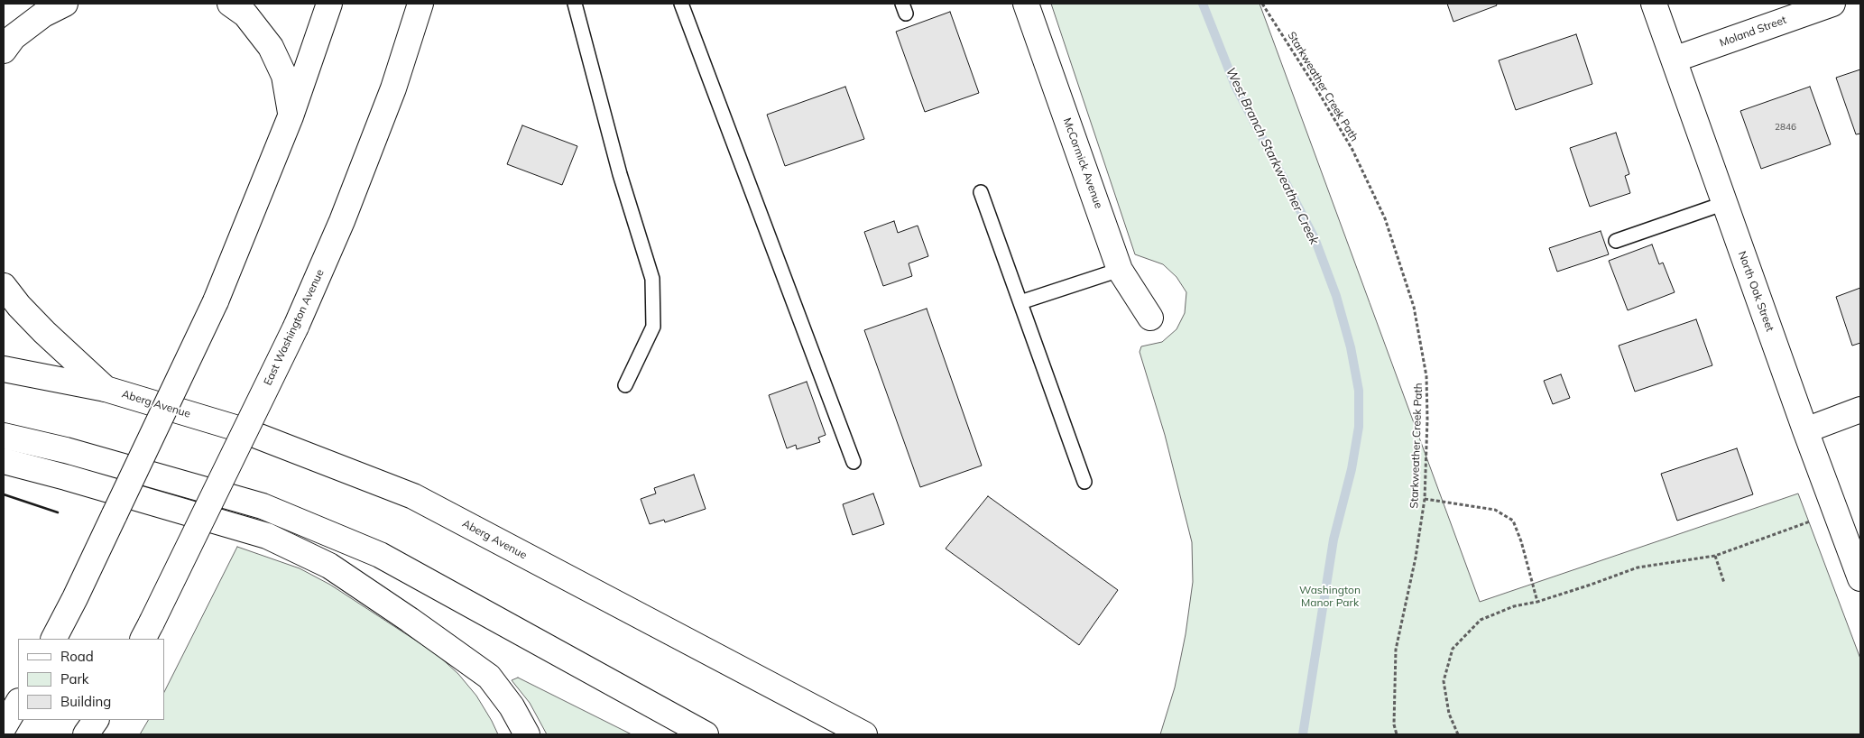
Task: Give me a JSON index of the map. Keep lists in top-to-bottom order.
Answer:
{
  "streets": {
    "main road": [
      "Moland Street",
      "McCormick Avenue",
      "North Oak Street",
      "East Washington Avenue",
      "Aberg Avenue"
    ],
    "path": ["Starkweather Creek Path"]
  },
  "crossings": [
    ["Moland Street", "North Oak Street"]
  ],
  "water": ["West Branch Starkweather Creek"],
  "parks": ["Washington Manor Park"],
  "house_numbers": ["2846"],
  "legend": ["Road", "Park", "Building"]
}
